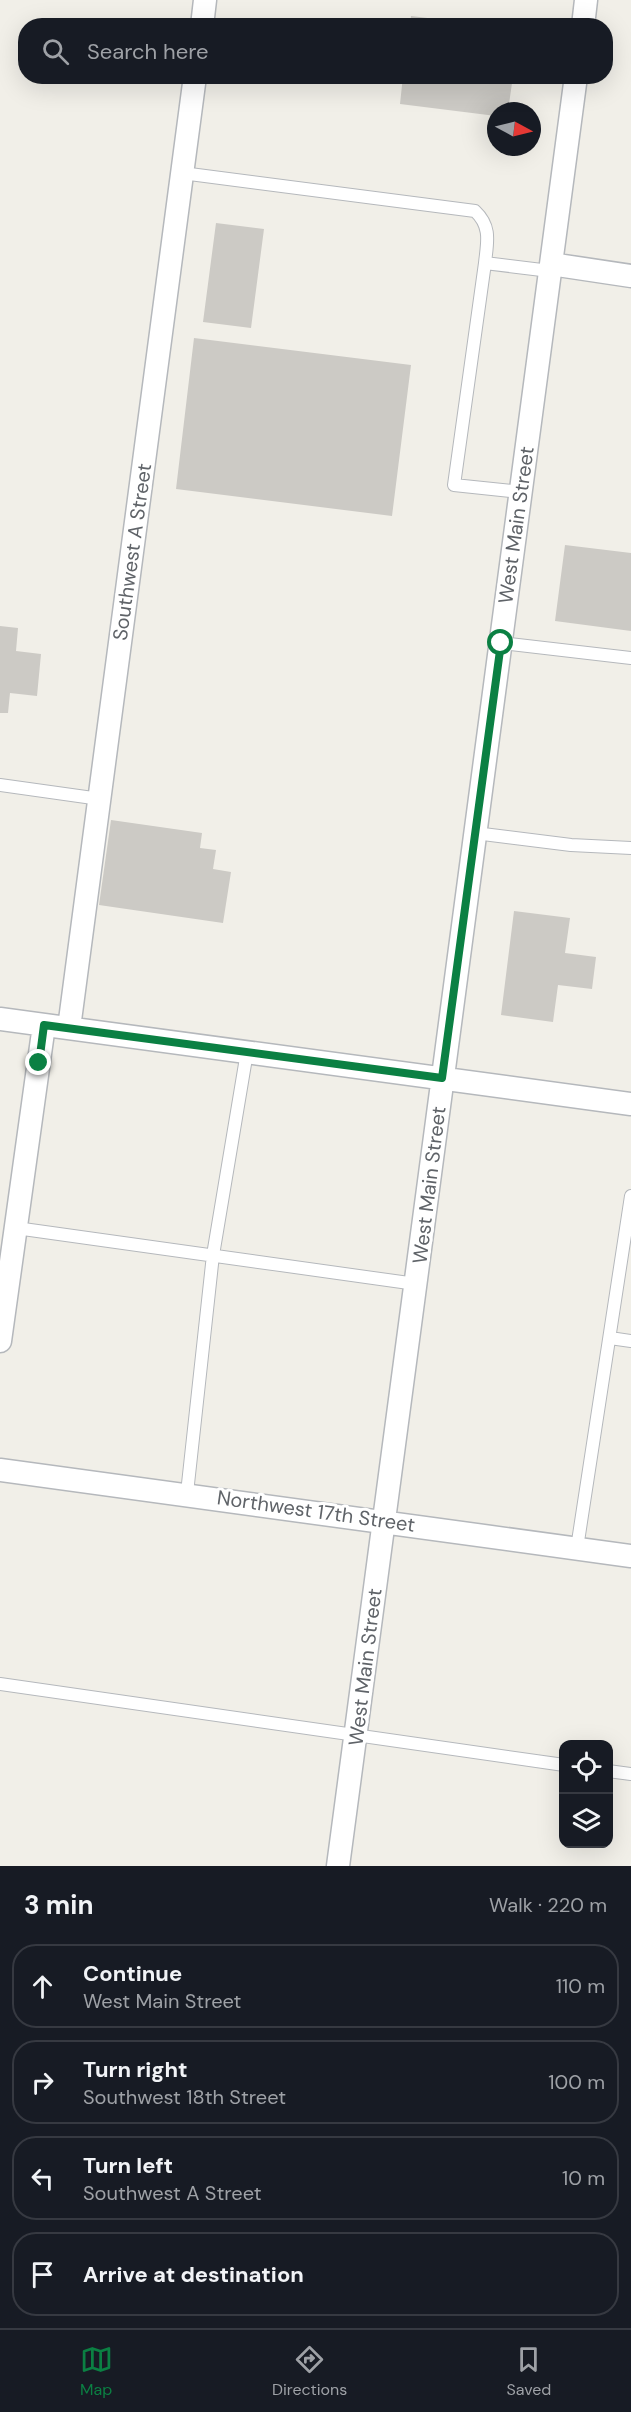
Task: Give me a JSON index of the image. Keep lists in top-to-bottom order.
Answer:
{
  "streets": {
    "street": ["West Main Street", "Southwest A Street", "Northwest 17th Street"]
  },
  "crossings": [
    ["West Main Street", "Northwest 17th Street"]
  ],
  "north": "right",
  "page": {
    "search": "Search here",
    "heading": ["3 min", "Walk · 220 m"],
    "list": [
      ["Continue", "West Main Street", "110 m"],
      ["Turn right", "Southwest 18th Street", "100 m"],
      ["Turn left", "Southwest A Street", "10 m"],
      "Arrive at destination"
    ],
    "nav": ["Map", "Directions", "Saved"]
  }
}
